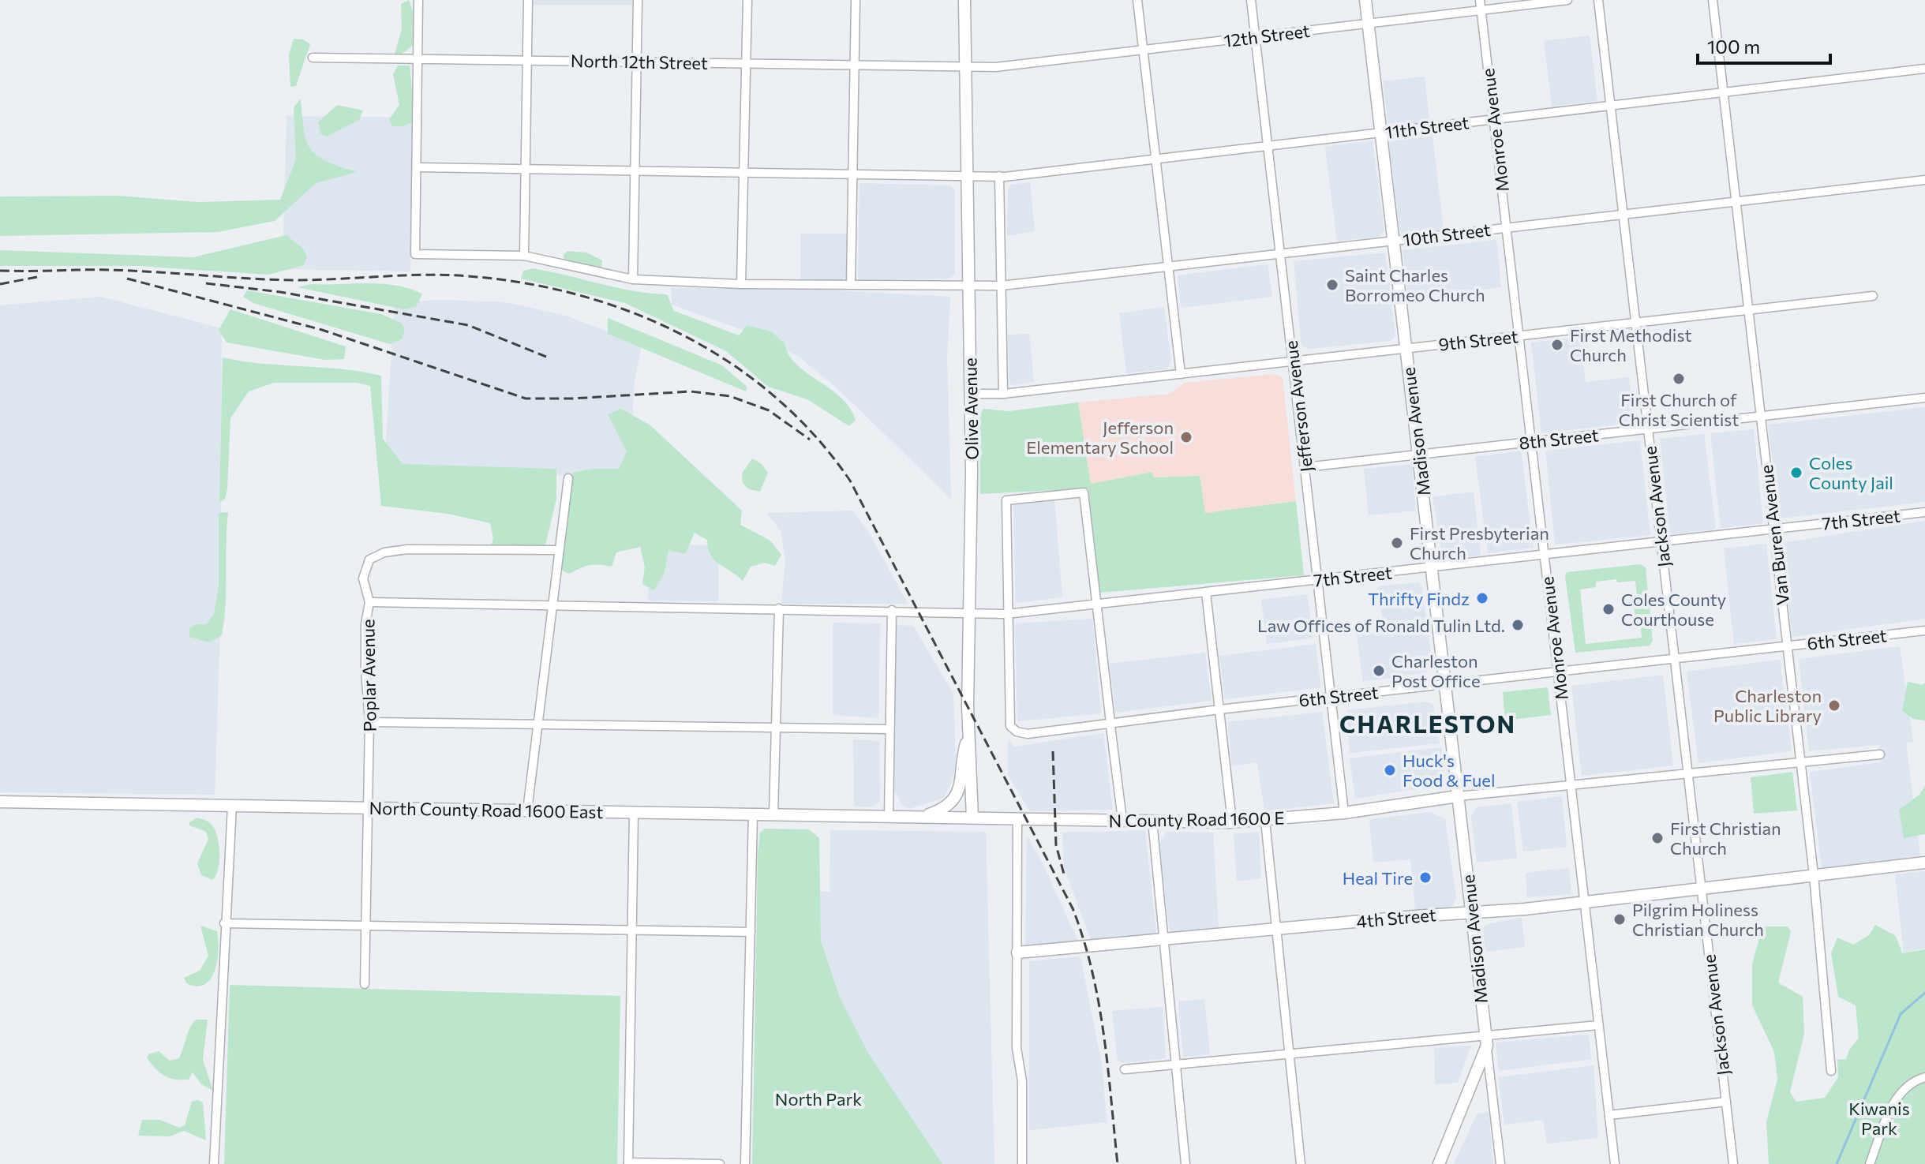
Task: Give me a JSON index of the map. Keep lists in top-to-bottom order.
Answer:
{
  "streets": {
    "street": [
      "12th Street",
      "North 12th Street",
      "11th Street",
      "Monroe Avenue",
      "10th Street",
      "9th Street",
      "Jefferson Avenue",
      "Olive Avenue",
      "Madison Avenue",
      "8th Street",
      "Jackson Avenue",
      "7th Street",
      "Van Buren Avenue",
      "6th Street",
      "Poplar Avenue",
      "North County Road 1600 East",
      "N County Road 1600 E",
      "4th Street"
    ]
  },
  "crossings": [
    ["12th Street", "North 12th Street"],
    ["12th Street", "Monroe Avenue"],
    ["12th Street", "Jefferson Avenue"],
    ["12th Street", "Olive Avenue"],
    ["12th Street", "Madison Avenue"],
    ["North 12th Street", "Olive Avenue"],
    ["11th Street", "Monroe Avenue"],
    ["11th Street", "10th Street"],
    ["11th Street", "Jefferson Avenue"],
    ["11th Street", "Olive Avenue"],
    ["11th Street", "Madison Avenue"],
    ["11th Street", "Jackson Avenue"],
    ["11th Street", "Van Buren Avenue"],
    ["Monroe Avenue", "10th Street"],
    ["Monroe Avenue", "9th Street"],
    ["Monroe Avenue", "8th Street"],
    ["Monroe Avenue", "7th Street"],
    ["Monroe Avenue", "6th Street"],
    ["Monroe Avenue", "4th Street"],
    ["10th Street", "Jefferson Avenue"],
    ["10th Street", "Olive Avenue"],
    ["10th Street", "Madison Avenue"],
    ["10th Street", "Jackson Avenue"],
    ["10th Street", "Van Buren Avenue"],
    ["9th Street", "Jefferson Avenue"],
    ["9th Street", "Olive Avenue"],
    ["9th Street", "Madison Avenue"],
    ["9th Street", "Jackson Avenue"],
    ["9th Street", "Van Buren Avenue"],
    ["Jefferson Avenue", "8th Street"],
    ["Jefferson Avenue", "7th Street"],
    ["Jefferson Avenue", "6th Street"],
    ["Jefferson Avenue", "N County Road 1600 E"],
    ["Olive Avenue", "7th Street"],
    ["Olive Avenue", "North County Road 1600 East"],
    ["Olive Avenue", "N County Road 1600 E"],
    ["Madison Avenue", "8th Street"],
    ["Madison Avenue", "7th Street"],
    ["Madison Avenue", "6th Street"],
    ["Madison Avenue", "N County Road 1600 E"],
    ["Madison Avenue", "4th Street"],
    ["8th Street", "Jackson Avenue"],
    ["8th Street", "Van Buren Avenue"],
    ["Jackson Avenue", "7th Street"],
    ["Jackson Avenue", "6th Street"],
    ["Jackson Avenue", "4th Street"],
    ["7th Street", "Van Buren Avenue"],
    ["7th Street", "6th Street"],
    ["7th Street", "Poplar Avenue"],
    ["Van Buren Avenue", "6th Street"],
    ["Van Buren Avenue", "4th Street"],
    ["Poplar Avenue", "North County Road 1600 East"],
    ["North County Road 1600 East", "N County Road 1600 E"]
  ],
  "districts": ["CHARLESTON"],
  "parks": ["North Park", "Kiwanis Park"],
  "places": [
    "Saint Charles Borromeo Church",
    "First Methodist Church",
    "First Church of Christ Scientist",
    "Jefferson Elementary School",
    "Coles County Jail",
    "First Presbyterian Church",
    "Thrifty Findz",
    "Coles County Courthouse",
    "Law Offices of Ronald Tulin Ltd.",
    "Charleston Post Office",
    "Charleston Public Library",
    "Huck's Food & Fuel",
    "First Christian Church",
    "Heal Tire",
    "Pilgrim Holiness Christian Church"
  ],
  "scale_bar": "100 m"
}
